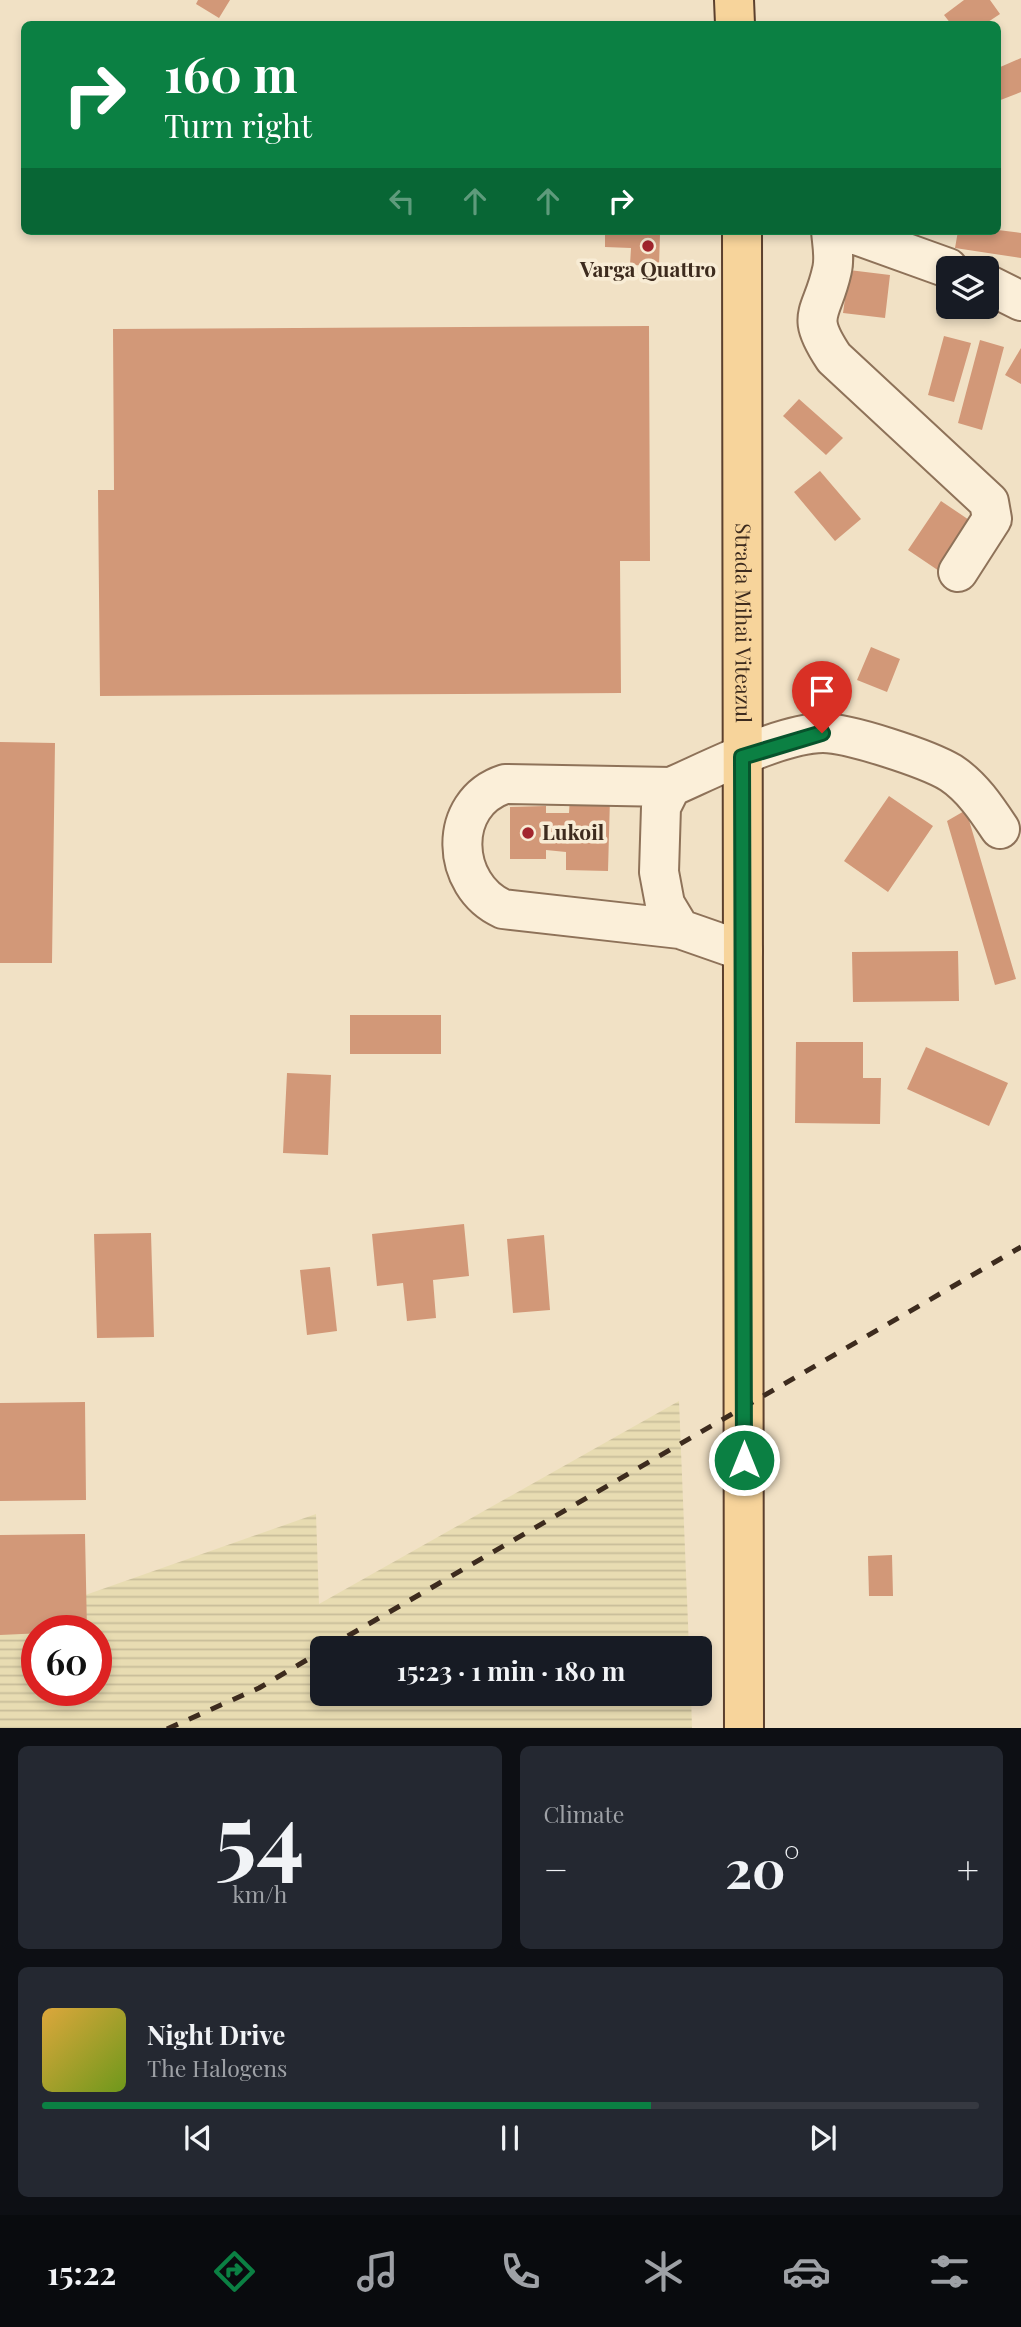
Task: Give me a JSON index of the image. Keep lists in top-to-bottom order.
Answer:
{
  "streets": {
    "main road": ["Strada Mihai Viteazul"]
  },
  "places": ["Varga Quattro", "Lukoil"],
  "page": {
    "turn": ["160 m", "Turn right"],
    "limit": "60",
    "trip": "15:23 · 1 min · 180 m",
    "tile": [
      ["54", "km/h"],
      "Climate"
    ],
    "heat": ["−", "20°", "+"],
    "song": ["Night Drive", "The Halogens"],
    "tabs": "15:22"
  }
}
